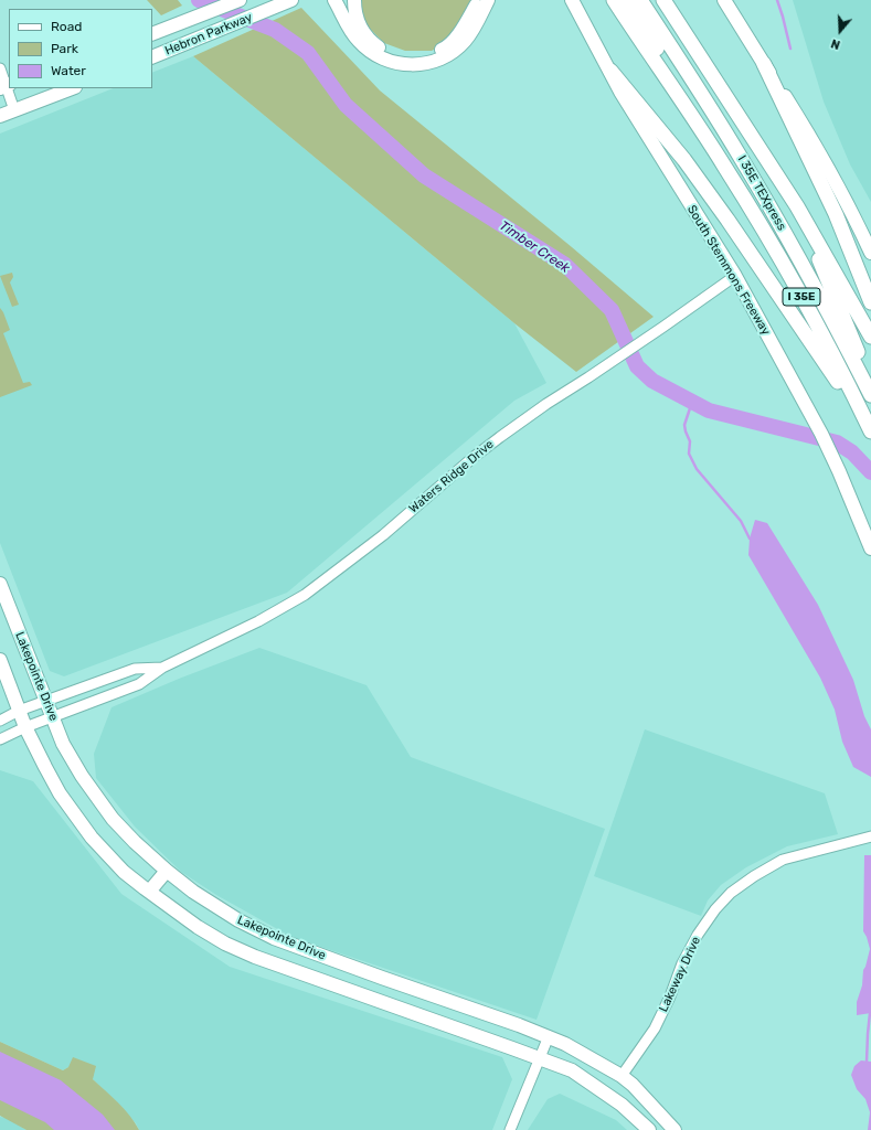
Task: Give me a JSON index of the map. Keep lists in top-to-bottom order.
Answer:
{
  "streets": {
    "highway": ["I 35E TEXpress", "I 35E"],
    "main road": ["Hebron Parkway", "South Stemmons Freeway", "Lakepointe Drive"],
    "street": ["Waters Ridge Drive", "Lakeway Drive"]
  },
  "crossings": [
    ["South Stemmons Freeway", "Waters Ridge Drive"],
    ["Waters Ridge Drive", "Lakepointe Drive"],
    ["Lakepointe Drive", "Lakeway Drive"]
  ],
  "water": ["Timber Creek"],
  "legend": ["Road", "Park", "Water"],
  "north": "bottom"
}
